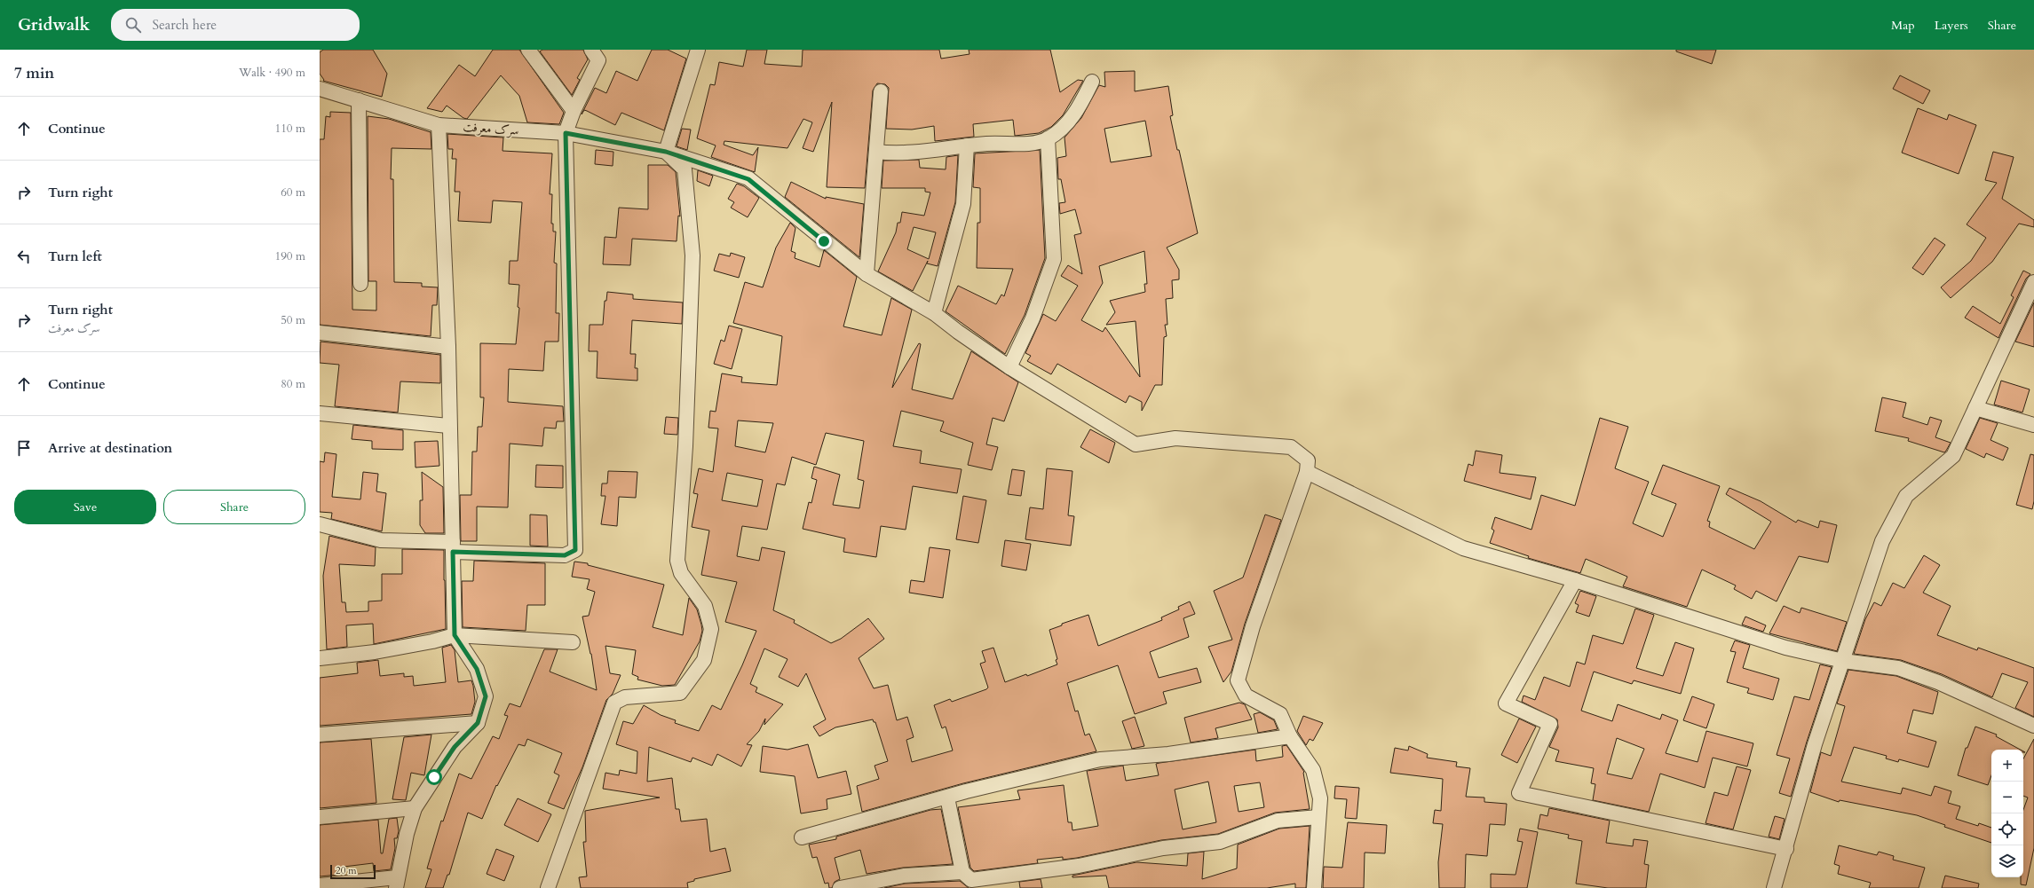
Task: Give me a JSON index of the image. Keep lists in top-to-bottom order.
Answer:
{
  "streets": {
    "street": ["سرک معرفت"]
  },
  "scale_bar": "20 m",
  "page": {
    "header": "Gridwalk",
    "search": "Search here",
    "nav": ["Map", "Layers", "Share"],
    "heading": ["7 min", "Walk · 490 m"],
    "list": [
      ["Continue", "110 m"],
      ["Turn right", "60 m"],
      ["Turn left", "190 m"],
      ["Turn right", "سرک معرفت", "50 m"],
      ["Continue", "80 m"],
      "Arrive at destination"
    ],
    "buttons": ["Save", "Share"],
    "map_buttons": ["+", "−"],
    "scale": "20 m"
  }
}
